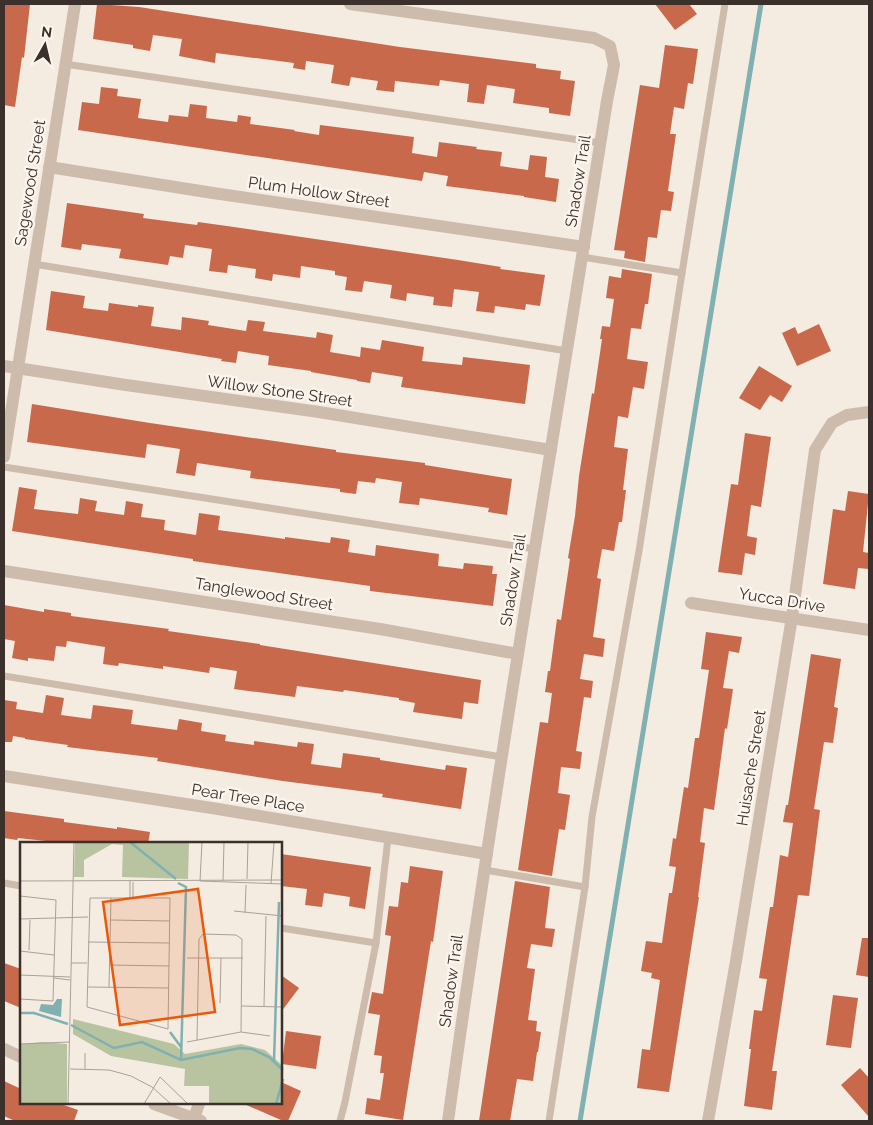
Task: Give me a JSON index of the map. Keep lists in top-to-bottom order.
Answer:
{
  "streets": {
    "street": [
      "Shadow Trail",
      "Sagewood Street",
      "Plum Hollow Street",
      "Willow Stone Street",
      "Tanglewood Street",
      "Yucca Drive",
      "Huisache Street",
      "Pear Tree Place"
    ]
  },
  "crossings": [
    ["Shadow Trail", "Plum Hollow Street"],
    ["Shadow Trail", "Willow Stone Street"],
    ["Shadow Trail", "Tanglewood Street"],
    ["Shadow Trail", "Pear Tree Place"],
    ["Sagewood Street", "Plum Hollow Street"],
    ["Sagewood Street", "Willow Stone Street"],
    ["Yucca Drive", "Huisache Street"]
  ],
  "north": "top"
}
